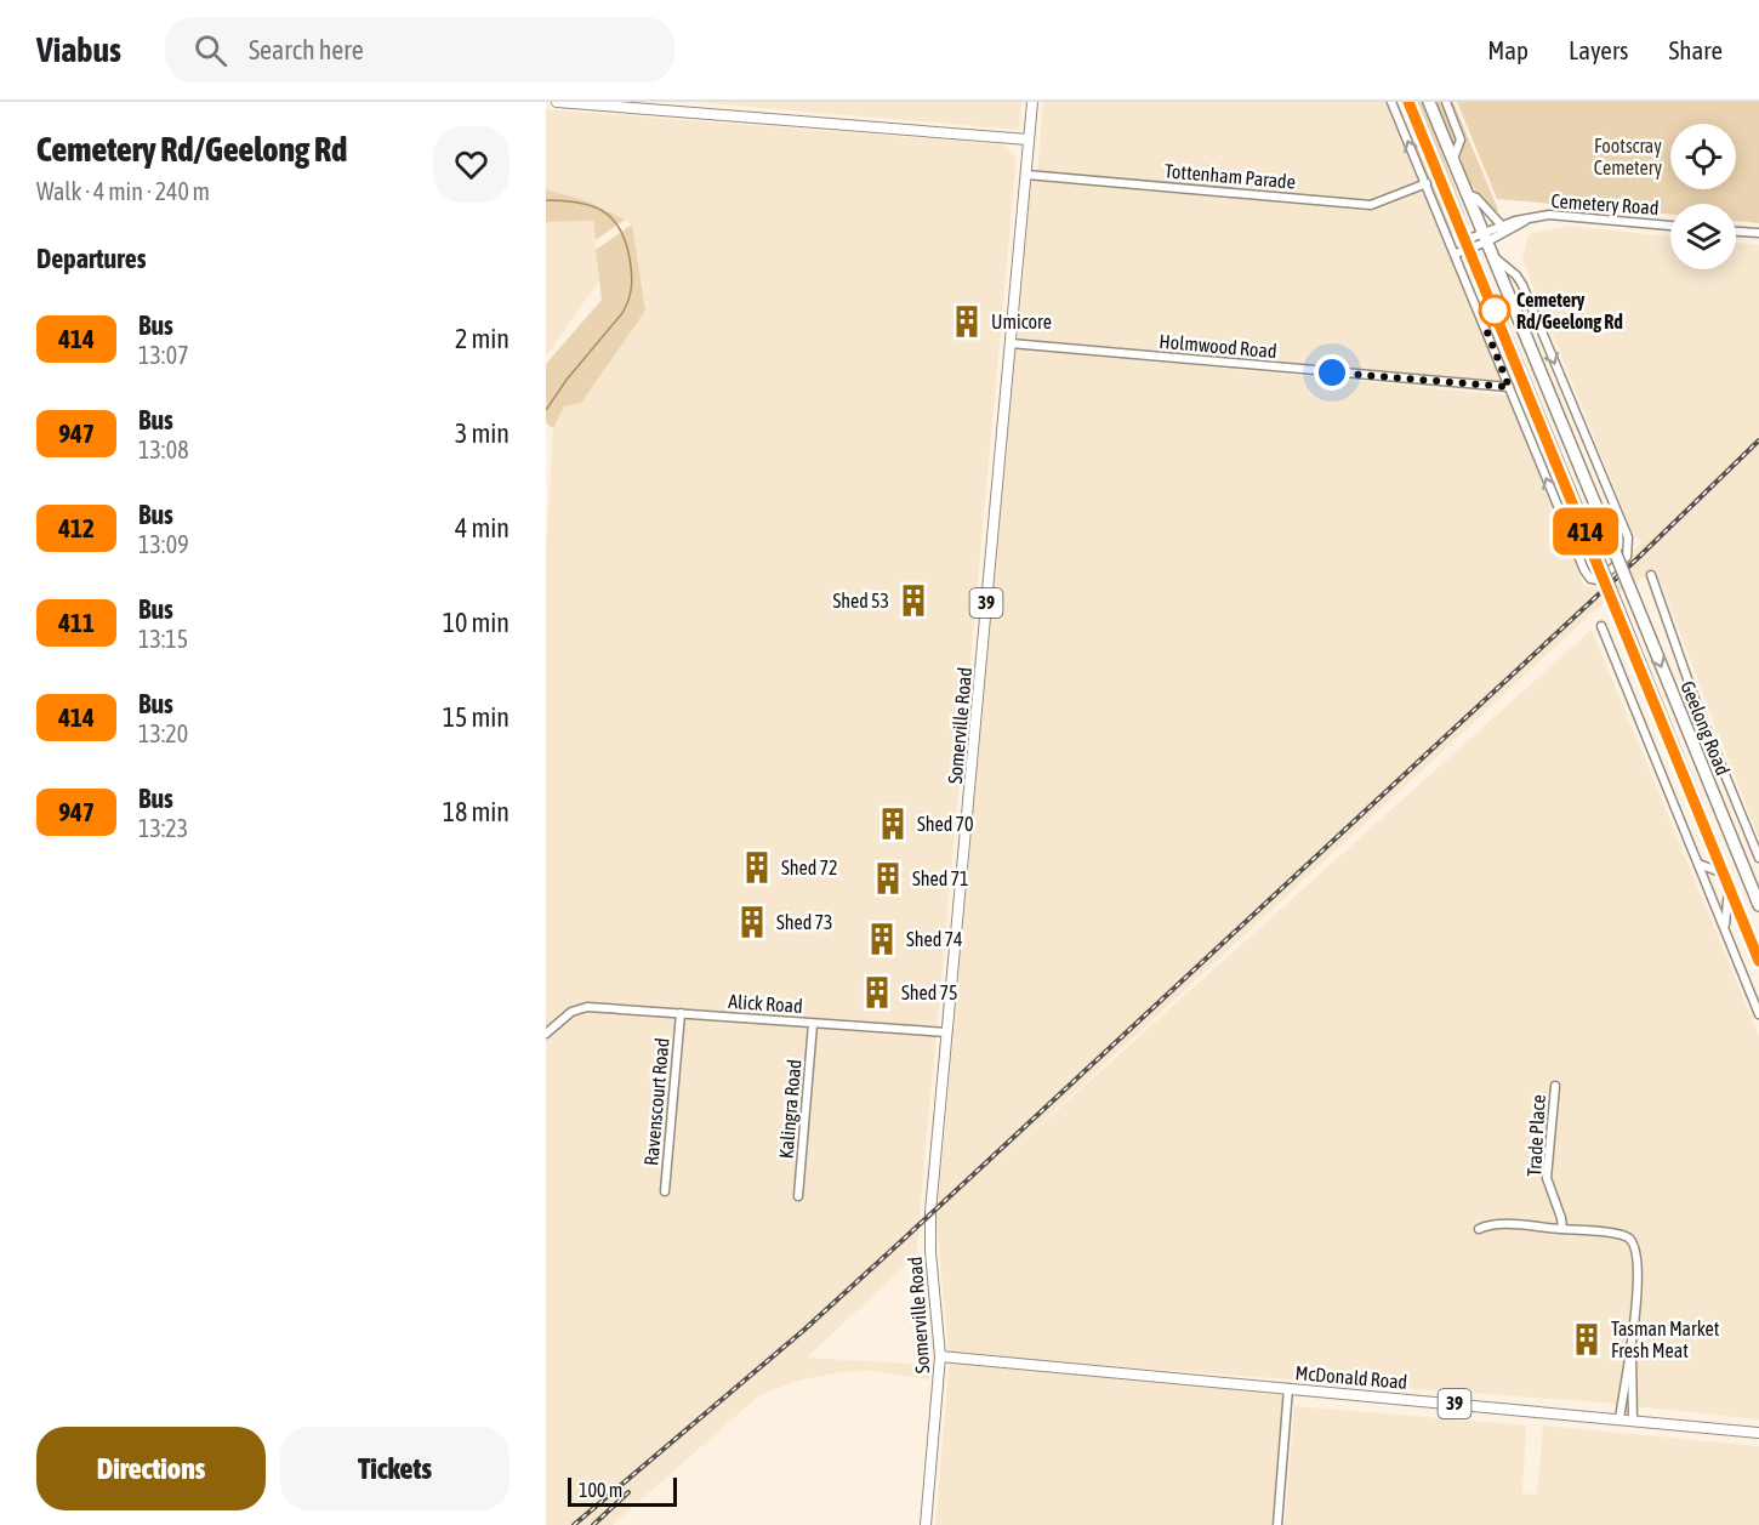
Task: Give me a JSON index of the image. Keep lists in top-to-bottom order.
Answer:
{
  "streets": {
    "highway": ["Geelong Road"],
    "main road": ["39", "Somerville Road", "McDonald Road"],
    "street": [
      "Tottenham Parade",
      "Cemetery Road",
      "Holmwood Road",
      "Alick Road",
      "Ravenscourt Road",
      "Kalingra Road",
      "Trade Place"
    ]
  },
  "crossings": [
    ["Tottenham Parade", "Somerville Road"],
    ["Tottenham Parade", "Geelong Road"],
    ["Cemetery Road", "Geelong Road"],
    ["Holmwood Road", "Somerville Road"],
    ["Holmwood Road", "Geelong Road"],
    ["Somerville Road", "Alick Road"],
    ["Somerville Road", "McDonald Road"],
    ["Alick Road", "Ravenscourt Road"],
    ["Alick Road", "Kalingra Road"]
  ],
  "parks": ["Footscray Cemetery"],
  "places": {
    "other": ["Cemetery Rd/Geelong Rd"],
    "building": [
      "Umicore",
      "Shed 53",
      "Shed 70",
      "Shed 72",
      "Shed 71",
      "Shed 73",
      "Shed 74",
      "Shed 75",
      "Tasman Market Fresh Meat"
    ]
  },
  "lines": ["bus line 414"],
  "scale_bar": "100 m",
  "page": {
    "header": "Viabus",
    "search": "Search here",
    "nav": ["Map", "Layers", "Share"],
    "heading": [
      ["Cemetery Rd/Geelong Rd", "Walk · 4 min · 240 m"],
      "Departures"
    ],
    "on_map": "414",
    "list": [
      {
        "mark": "414",
        "name": "Bus",
        "note": "13:07",
        "value": "2 min"
      },
      {
        "mark": "947",
        "name": "Bus",
        "note": "13:08",
        "value": "3 min"
      },
      {
        "mark": "412",
        "name": "Bus",
        "note": "13:09",
        "value": "4 min"
      },
      {
        "mark": "411",
        "name": "Bus",
        "note": "13:15",
        "value": "10 min"
      },
      {
        "mark": "414",
        "name": "Bus",
        "note": "13:20",
        "value": "15 min"
      },
      {
        "mark": "947",
        "name": "Bus",
        "note": "13:23",
        "value": "18 min"
      }
    ],
    "buttons": ["Directions", "Tickets"],
    "scale": "100 m"
  }
}
